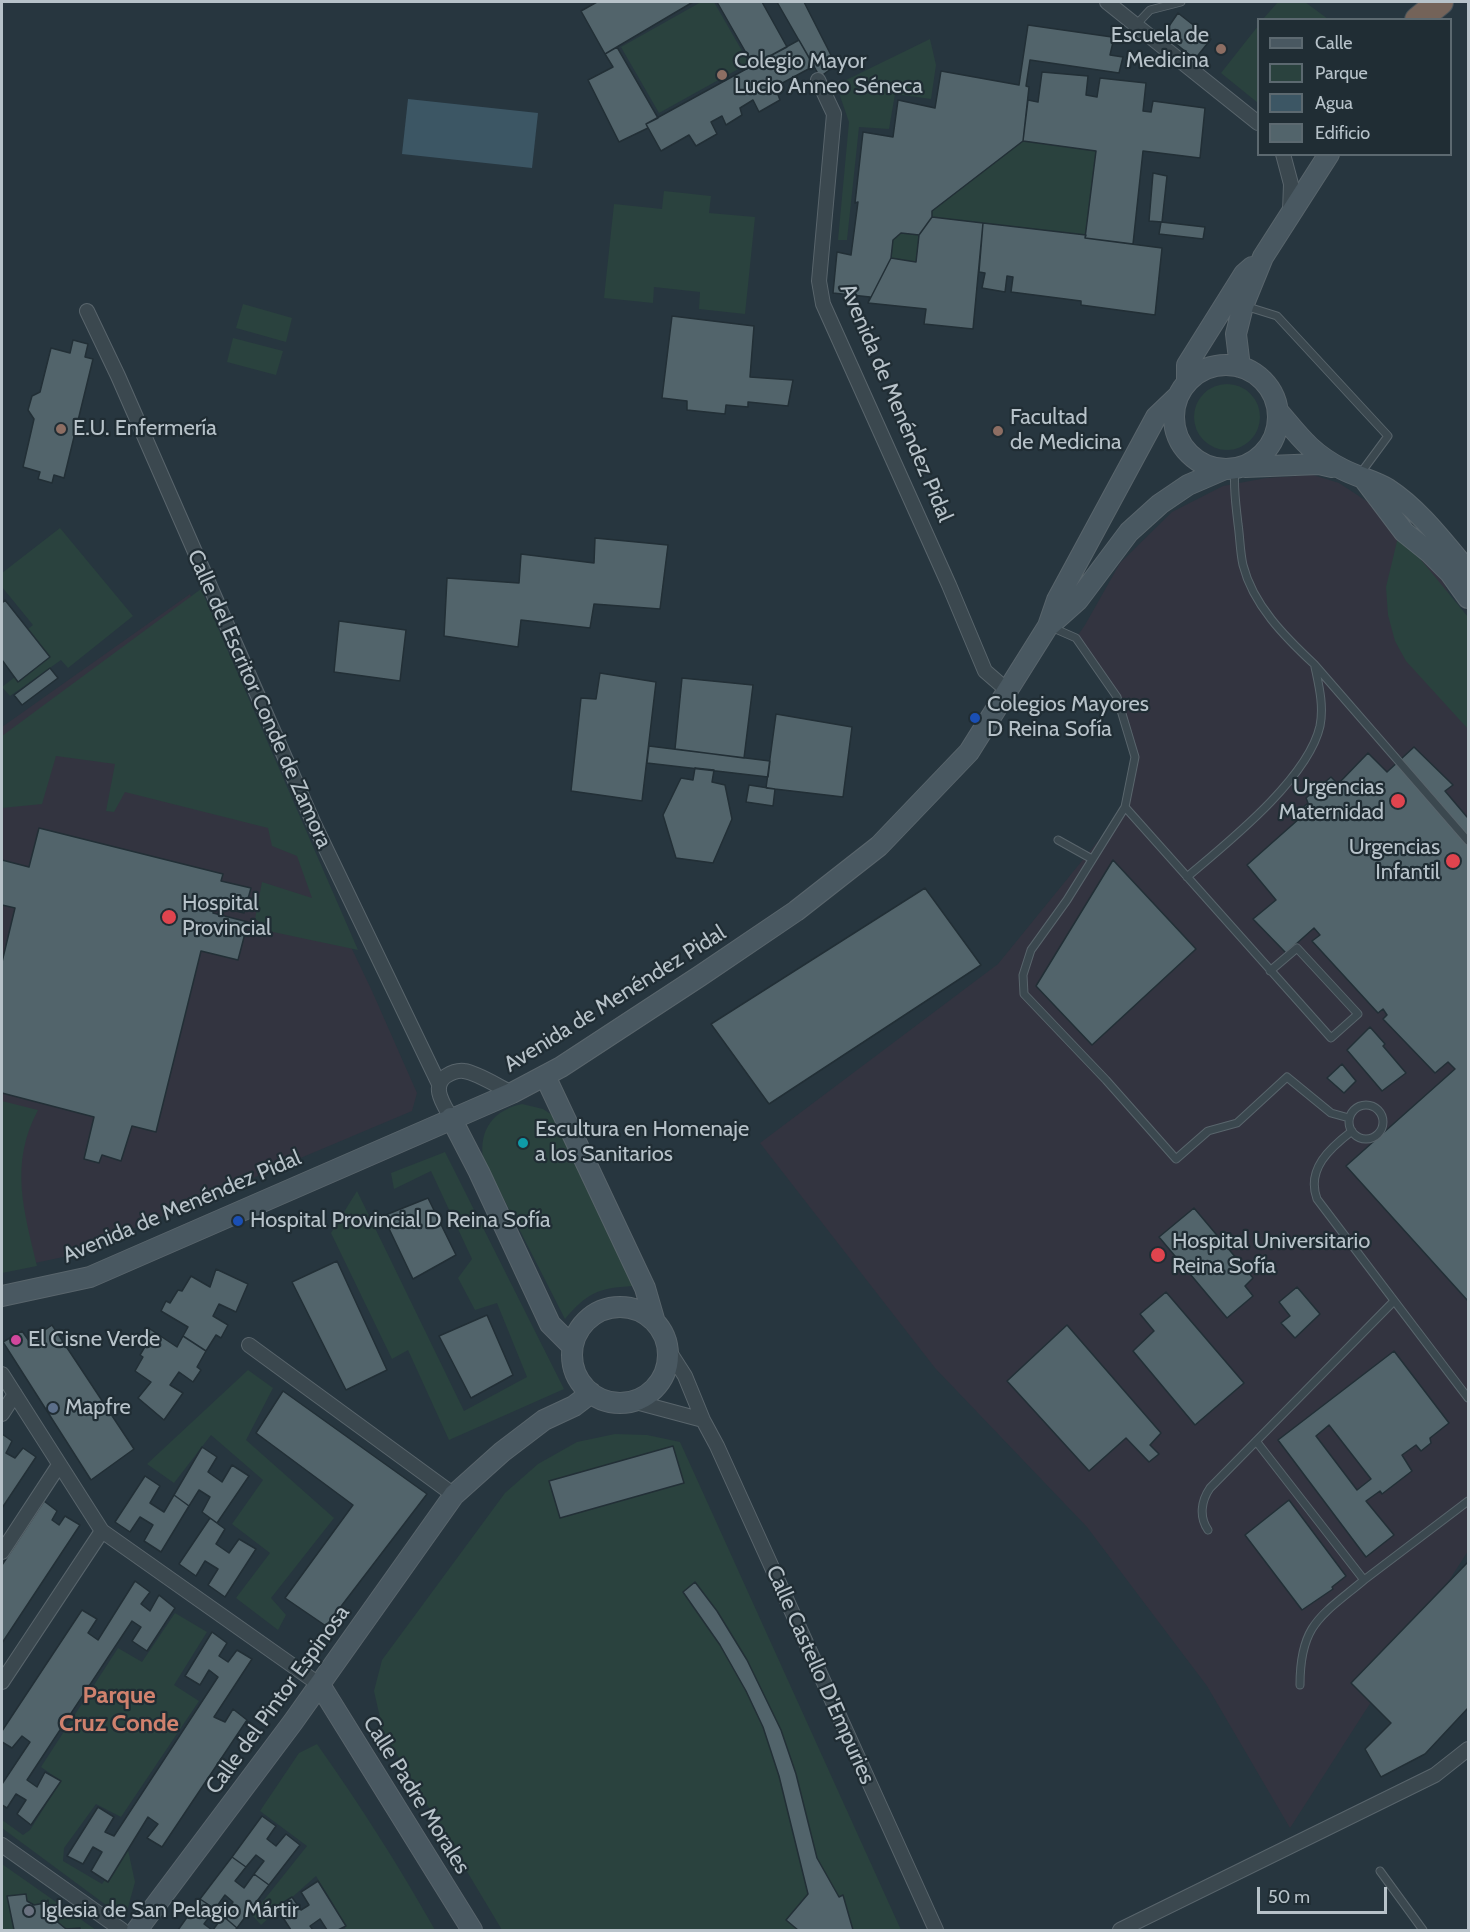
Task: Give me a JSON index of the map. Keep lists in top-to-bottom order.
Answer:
{
  "streets": {
    "main road": ["Avenida de Menéndez Pidal", "Calle del Pintor Espinosa", "Calle Padre Morales"],
    "street": ["Calle del Escritor Conde de Zamora", "Calle Castello D'Empuries"]
  },
  "crossings": [
    ["Avenida de Menéndez Pidal", "Calle del Escritor Conde de Zamora"],
    ["Calle Castello D'Empuries", "Calle del Pintor Espinosa"],
    ["Calle del Pintor Espinosa", "Calle Padre Morales"]
  ],
  "districts": ["Parque Cruz Conde"],
  "places": [
    "Escuela de Medicina",
    "Colegio Mayor Lucio Anneo Séneca",
    "E.U. Enfermería",
    "Facultad de Medicina",
    "Colegios Mayores D Reina Sofía",
    "Urgencias Maternidad",
    "Urgencias Infantil",
    "Hospital Provincial",
    "Escultura en Homenaje a los Sanitarios",
    "Hospital Provincial D Reina Sofía",
    "Hospital Universitario Reina Sofía",
    "El Cisne Verde",
    "Mapfre",
    "Iglesia de San Pelagio Mártir"
  ],
  "legend": [
    "Calle",
    "Parque",
    "Agua",
    "Edificio"
  ],
  "scale_bar": "50 m"
}
